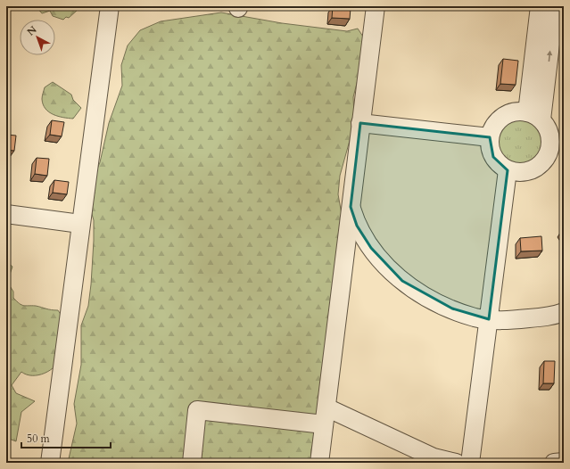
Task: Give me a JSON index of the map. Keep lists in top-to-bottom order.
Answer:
{
  "scale_bar": "50 m",
  "north": "top left"
}
